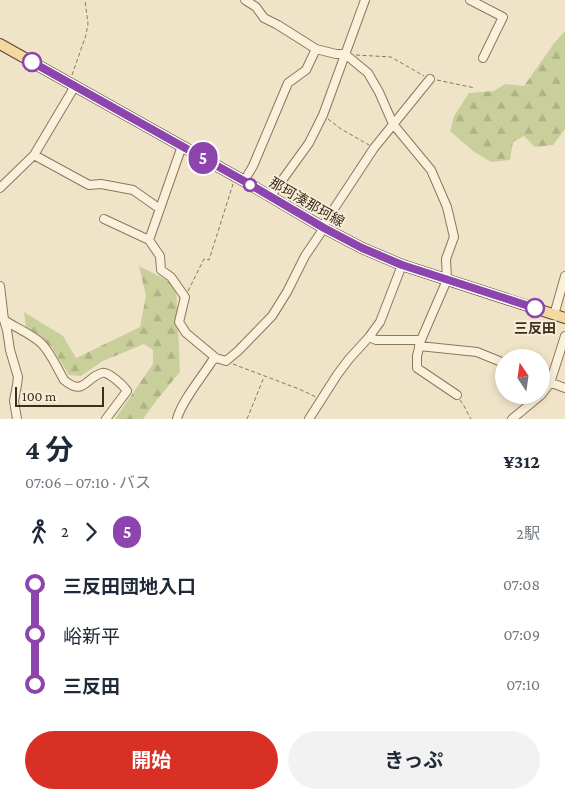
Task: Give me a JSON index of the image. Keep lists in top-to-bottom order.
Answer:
{
  "streets": {
    "main road": ["那珂湊那珂線"]
  },
  "places": ["三反田"],
  "lines": ["bus line 5"],
  "scale_bar": "100 m",
  "north": "top",
  "page": {
    "on_map": "5",
    "scale": "100 m",
    "heading": ["4 分", "07:06 – 07:10 · バス", "¥312"],
    "legs": ["2", "5", "2駅"],
    "list": [
      {
        "name": "三反田団地入口",
        "value": "07:08"
      },
      {
        "name": "峪新平",
        "value": "07:09"
      },
      {
        "name": "三反田",
        "value": "07:10"
      }
    ],
    "buttons": ["開始", "きっぷ"]
  }
}
